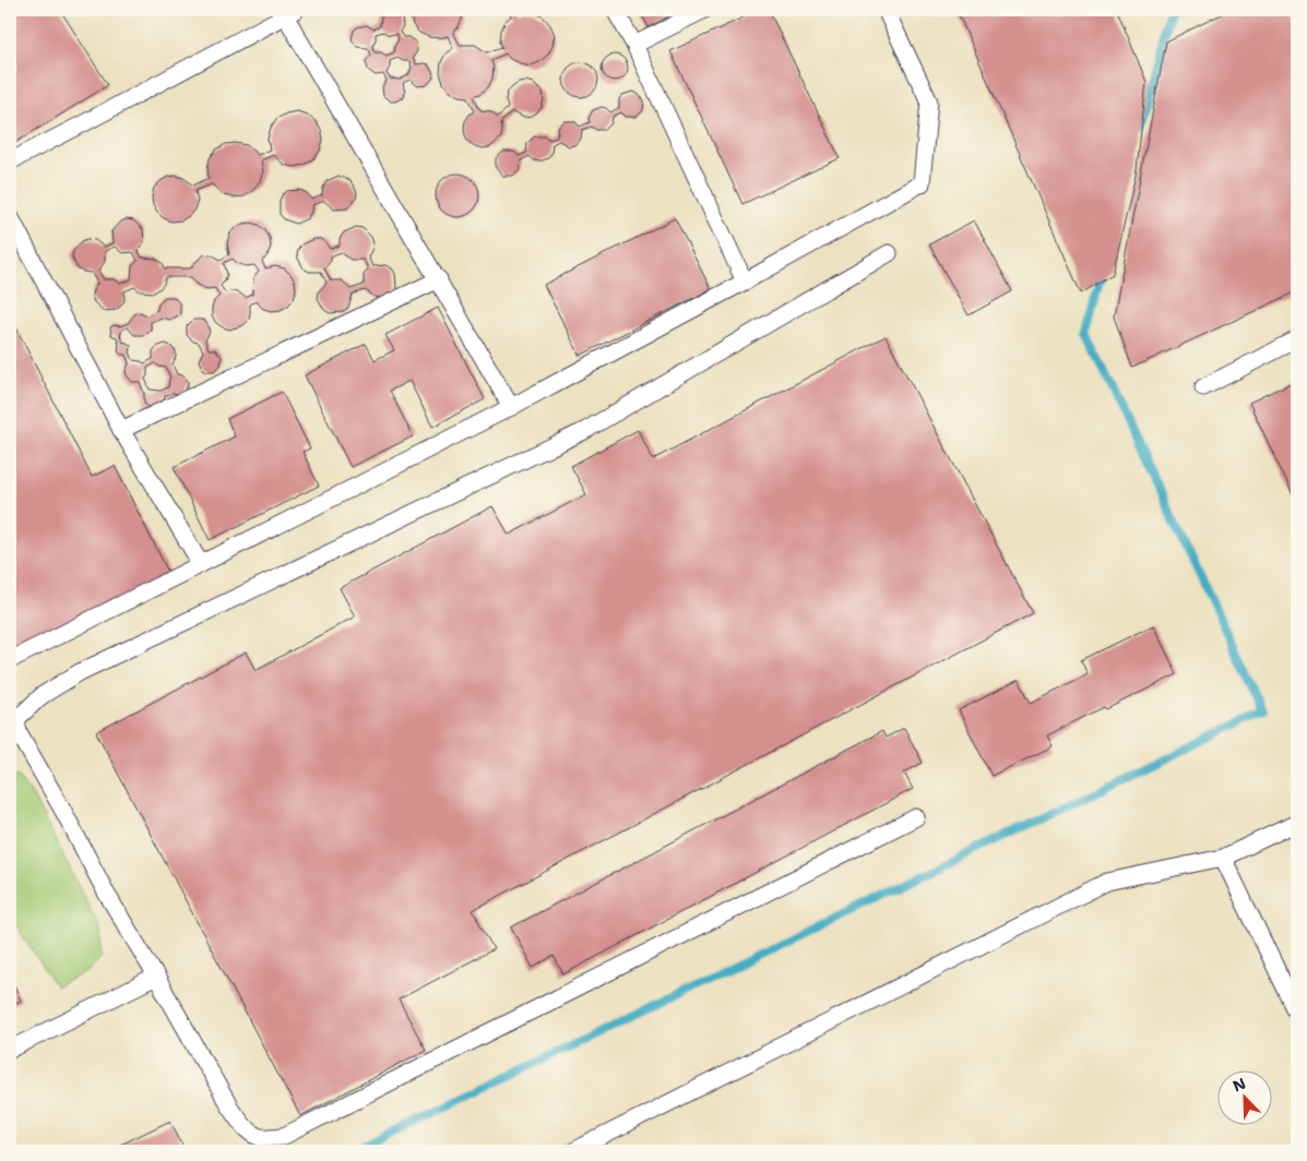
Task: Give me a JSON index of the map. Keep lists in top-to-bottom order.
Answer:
{
  "north": "top left"
}
